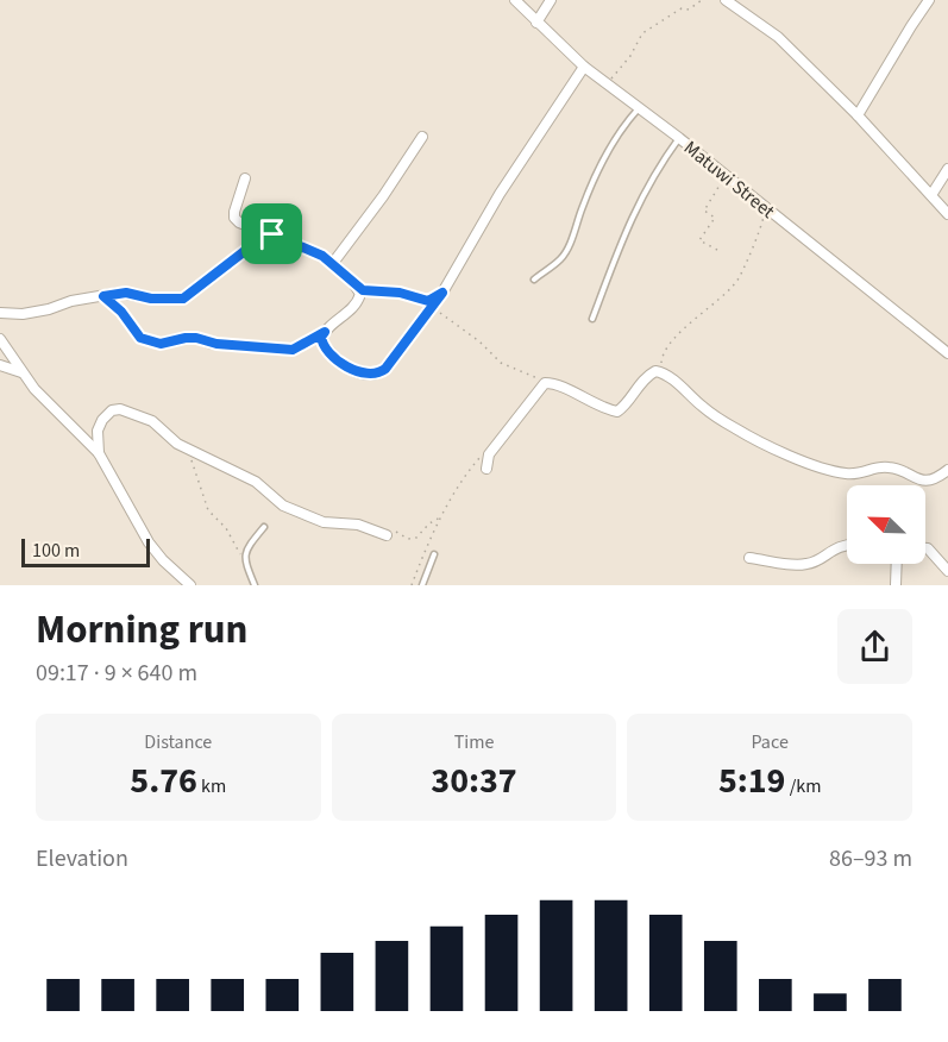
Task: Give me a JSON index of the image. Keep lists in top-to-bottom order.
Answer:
{
  "streets": {
    "street": ["Matuwi Street"]
  },
  "scale_bar": "100 m",
  "north": "top left",
  "page": {
    "scale": "100 m",
    "heading": ["Morning run", "09:17 · 9 × 640 m"],
    "stats": [
      ["Distance", "5.76 km"],
      ["Time", "30:37"],
      ["Pace", "5:19 /km"]
    ],
    "chart": ["Elevation", "86–93 m"]
  }
}
